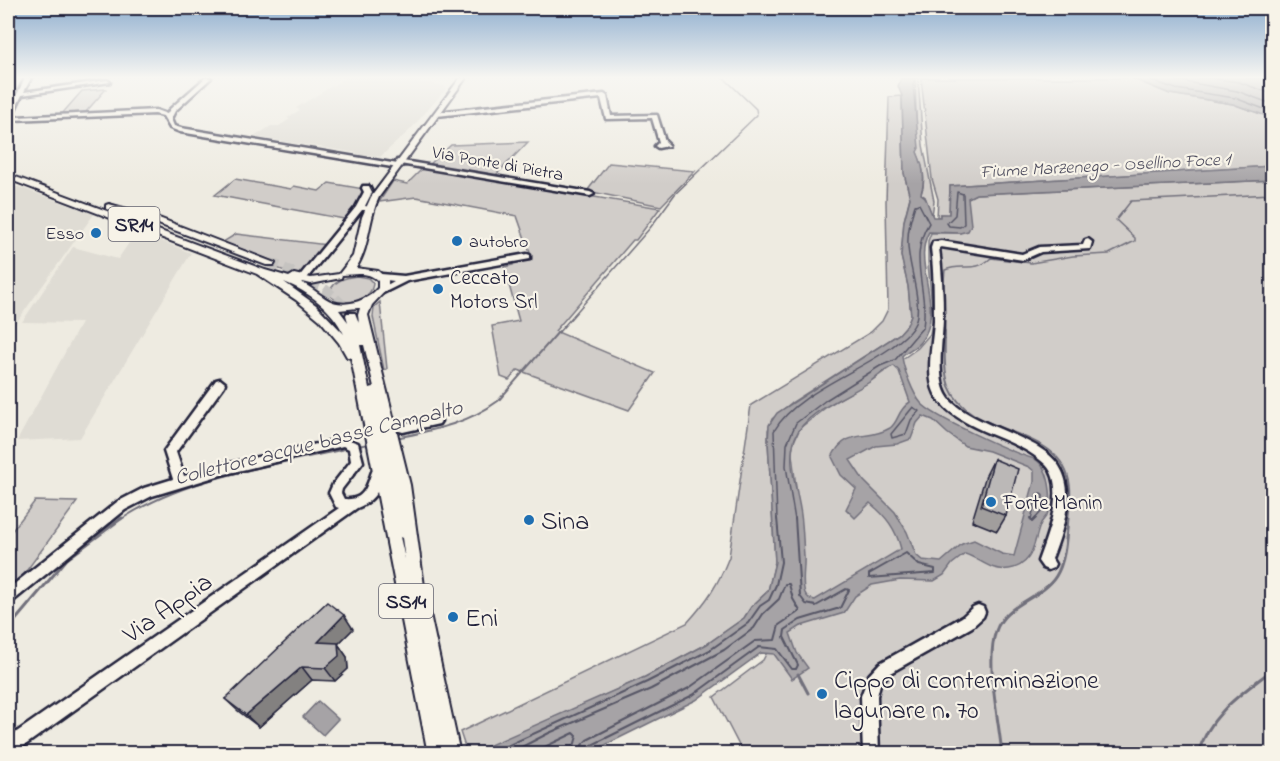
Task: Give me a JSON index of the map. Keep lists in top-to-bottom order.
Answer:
{
  "streets": {
    "main road": ["SR14", "SS14"],
    "street": ["Via Ponte di Pietra", "Via Appia"]
  },
  "crossings": [
    ["SR14", "SS14"]
  ],
  "water": ["Fiume Marzenego - Osellino Foce 1", "Collettore acque basse Campalto"],
  "places": [
    "Esso",
    "autobro",
    "Ceccato Motors Srl",
    "Forte Manin",
    "Sina",
    "Eni",
    "Cippo di conterminazione lagunare n. 70"
  ]
}
